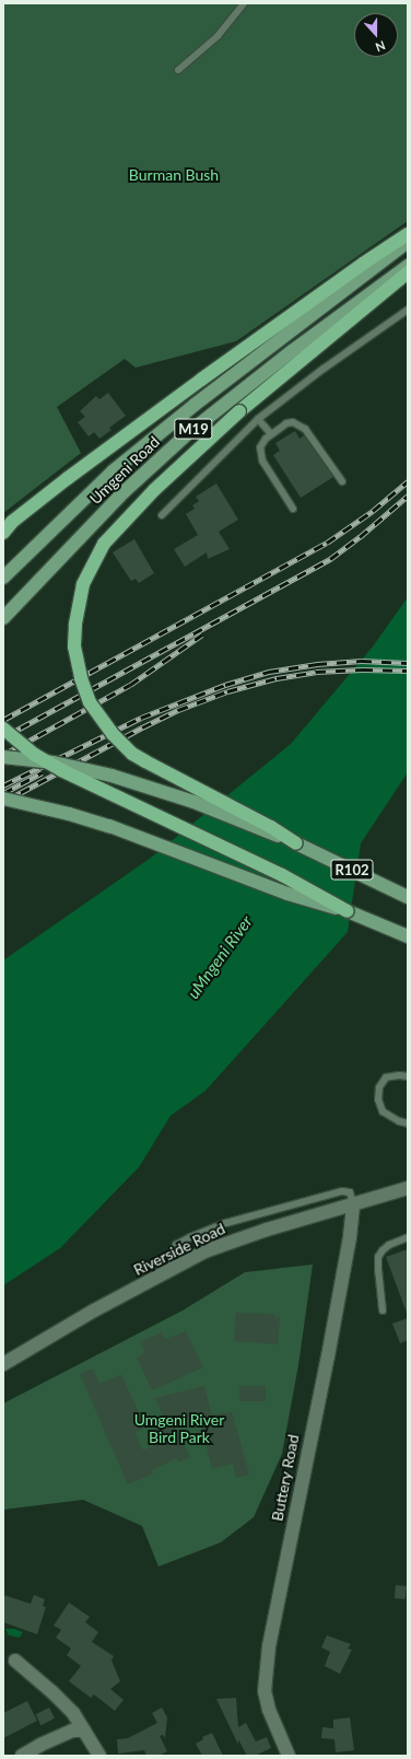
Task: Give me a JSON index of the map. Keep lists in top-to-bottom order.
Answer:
{
  "streets": {
    "main road": ["M19", "Umgeni Road", "R102"],
    "street": ["Riverside Road", "Buttery Road"]
  },
  "crossings": [
    ["Riverside Road", "Buttery Road"]
  ],
  "water": ["uMngeni River"],
  "parks": ["Burman Bush", "Umgeni River Bird Park"],
  "north": "bottom"
}
